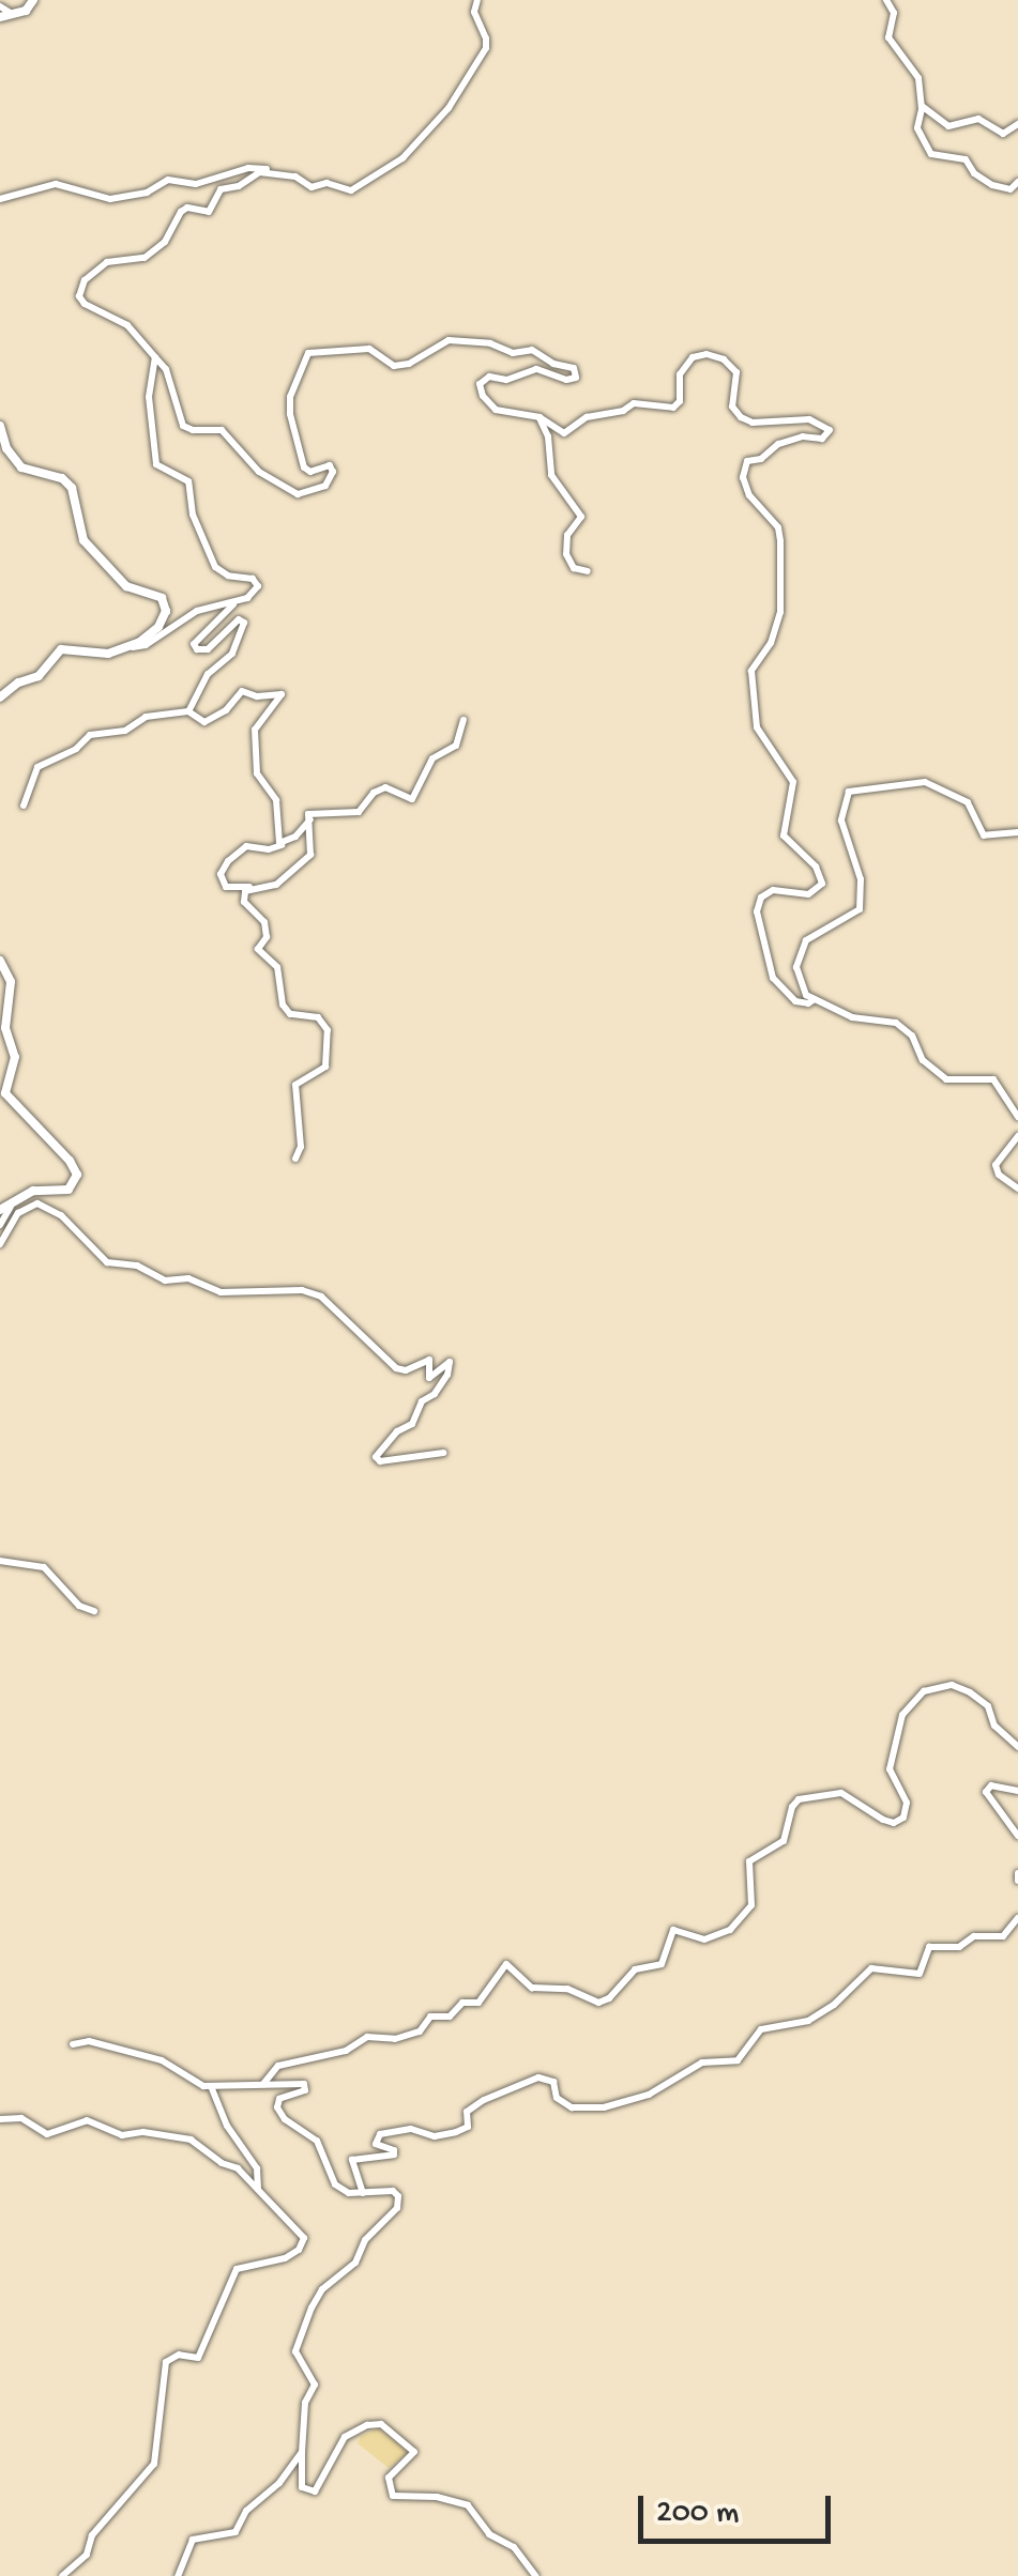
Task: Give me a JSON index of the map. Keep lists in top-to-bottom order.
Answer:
{
  "scale_bar": "200 m"
}
